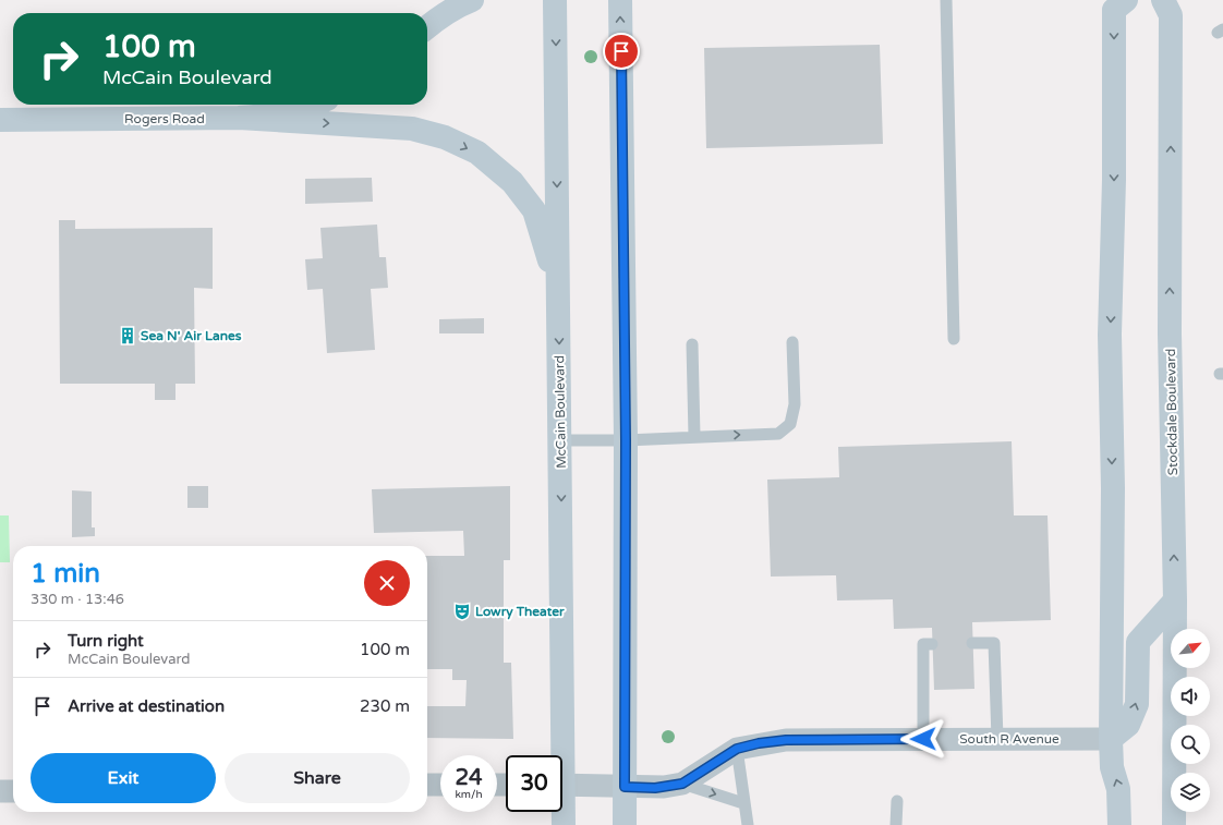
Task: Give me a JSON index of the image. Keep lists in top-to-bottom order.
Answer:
{
  "streets": {
    "main road": ["Rogers Road", "McCain Boulevard", "Stockdale Boulevard"],
    "street": ["South R Avenue"]
  },
  "places": {
    "building": ["Sea N' Air Lanes"],
    "theatre": ["Lowry Theater"]
  },
  "north": "top right",
  "page": {
    "turn": ["100 m", "McCain Boulevard"],
    "heading": ["1 min", "330 m · 13:46"],
    "list": [
      {
        "name": "Turn right",
        "note": "McCain Boulevard",
        "value": "100 m"
      },
      {
        "name": "Arrive at destination",
        "value": "230 m"
      }
    ],
    "buttons": ["Exit", "Share"],
    "speed": "24 km/h",
    "limit": "30"
  }
}
